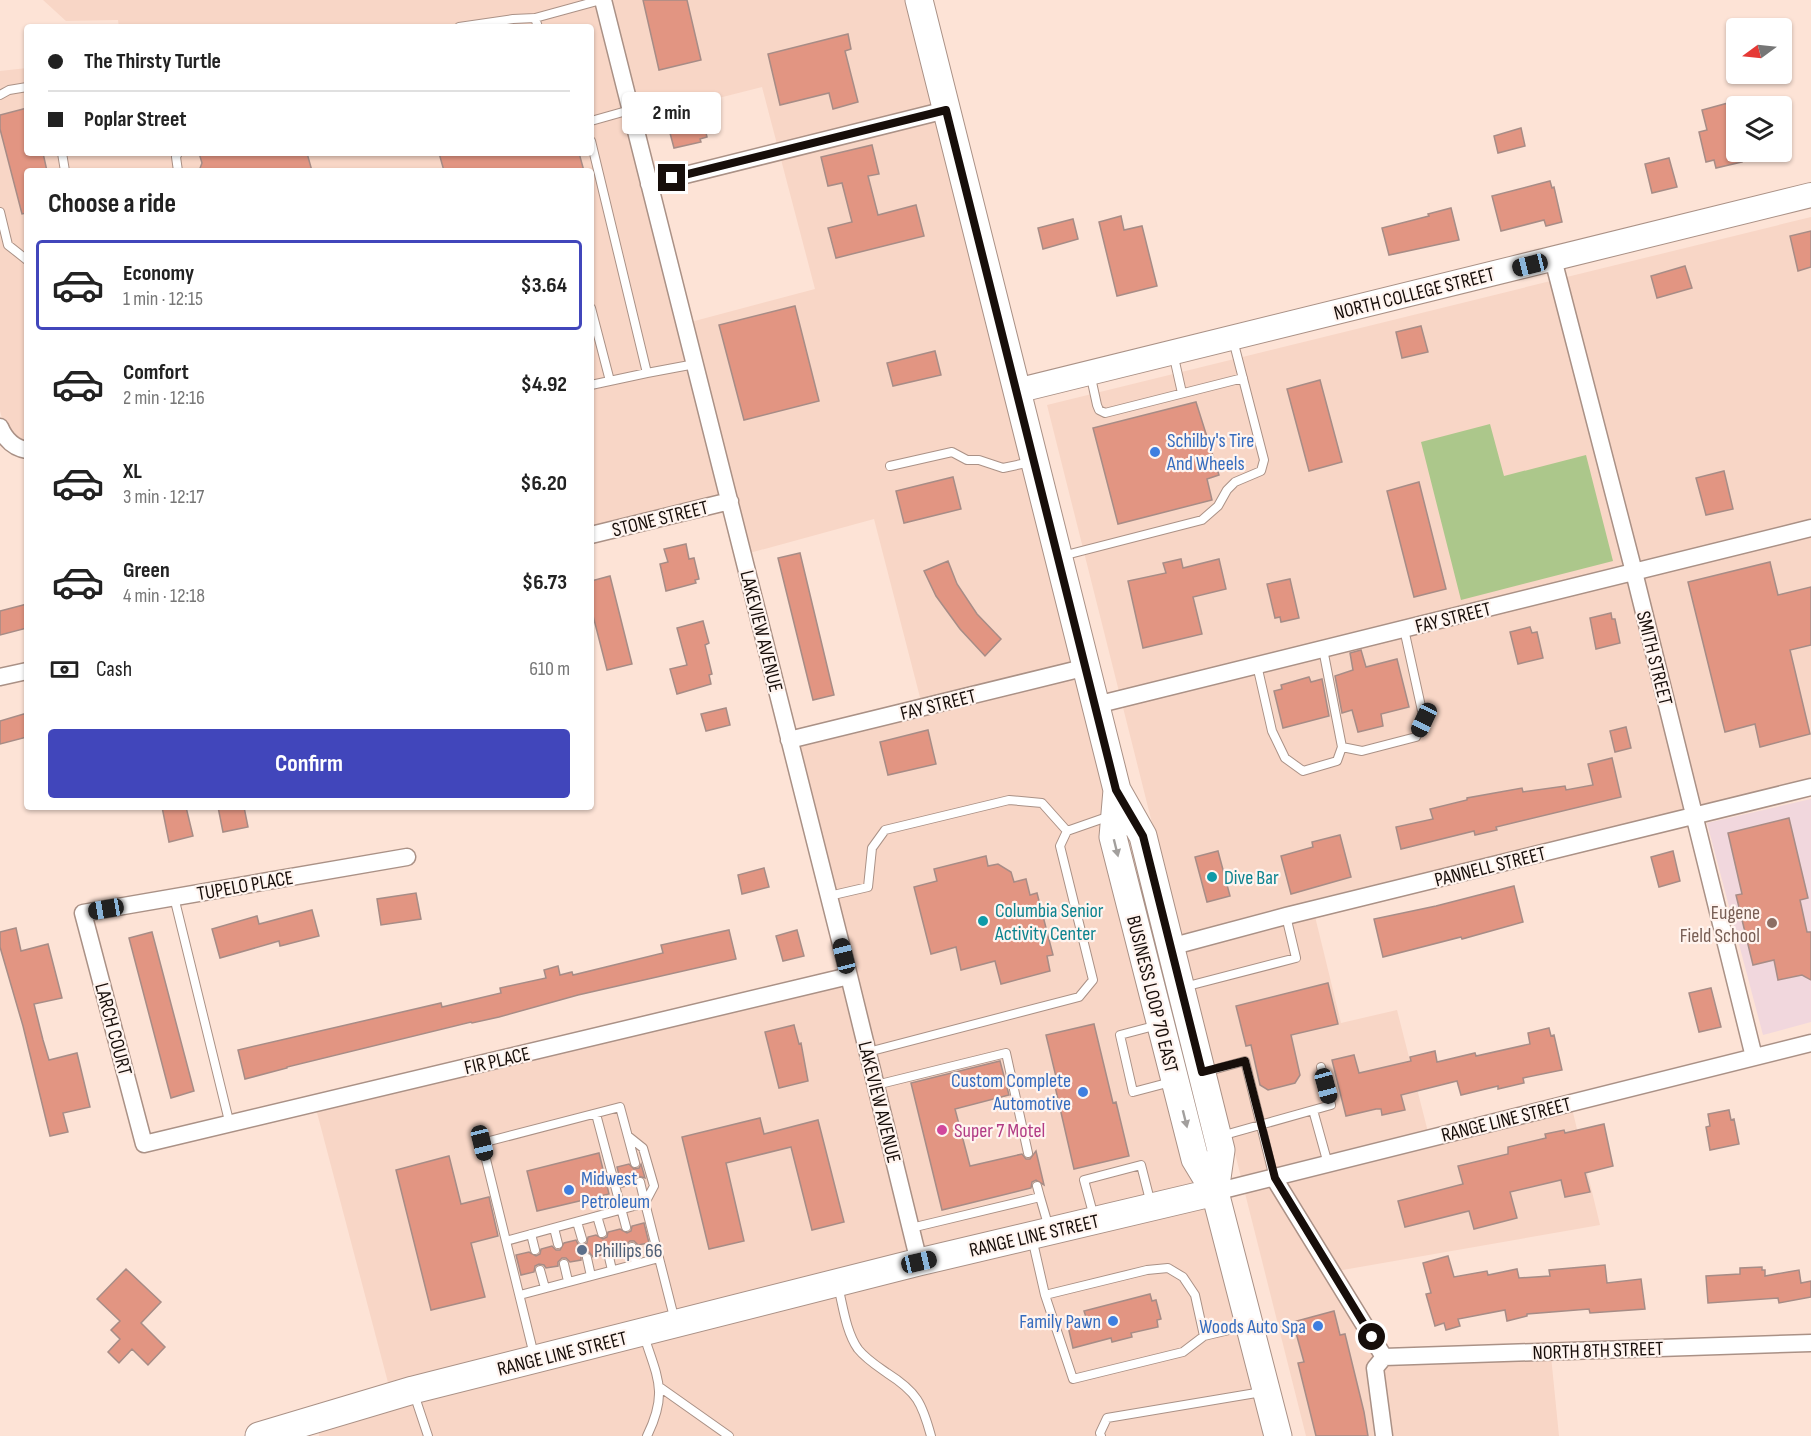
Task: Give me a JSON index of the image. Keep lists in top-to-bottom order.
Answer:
{
  "streets": {
    "main road": ["NORTH COLLEGE STREET", "BUSINESS LOOP 70 EAST", "RANGE LINE STREET"],
    "street": [
      "STONE STREET",
      "FAY STREET",
      "LAKEVIEW AVENUE",
      "SMITH STREET",
      "PANNELL STREET",
      "TUPELO PLACE",
      "LARCH COURT",
      "FIR PLACE",
      "NORTH 8TH STREET"
    ]
  },
  "crossings": [
    ["NORTH COLLEGE STREET", "SMITH STREET"],
    ["NORTH COLLEGE STREET", "BUSINESS LOOP 70 EAST"],
    ["STONE STREET", "LAKEVIEW AVENUE"],
    ["FAY STREET", "LAKEVIEW AVENUE"],
    ["FAY STREET", "SMITH STREET"],
    ["FAY STREET", "BUSINESS LOOP 70 EAST"],
    ["LAKEVIEW AVENUE", "FIR PLACE"],
    ["LAKEVIEW AVENUE", "RANGE LINE STREET"],
    ["SMITH STREET", "PANNELL STREET"],
    ["SMITH STREET", "RANGE LINE STREET"],
    ["PANNELL STREET", "BUSINESS LOOP 70 EAST"],
    ["TUPELO PLACE", "LARCH COURT"],
    ["BUSINESS LOOP 70 EAST", "RANGE LINE STREET"],
    ["LARCH COURT", "FIR PLACE"]
  ],
  "places": [
    "Schilby's Tire And Wheels",
    "Dive Bar",
    "Columbia Senior Activity Center",
    "Eugene Field School",
    "Custom Complete Automotive",
    "Super 7 Motel",
    "Midwest Petroleum",
    "Phillips 66",
    "Family Pawn",
    "Woods Auto Spa"
  ],
  "north": "left",
  "page": {
    "banner": ["The Thirsty Turtle", "Poplar Street"],
    "bubble": "2 min",
    "heading": "Choose a ride",
    "list": [
      {
        "name": "Economy",
        "note": "1 min · 12:15",
        "value": "$3.64"
      },
      {
        "name": "Comfort",
        "note": "2 min · 12:16",
        "value": "$4.92"
      },
      {
        "name": "XL",
        "note": "3 min · 12:17",
        "value": "$6.20"
      },
      {
        "name": "Green",
        "note": "4 min · 12:18",
        "value": "$6.73"
      }
    ],
    "pay": ["Cash", "610 m"],
    "buttons": "Confirm"
  }
}
